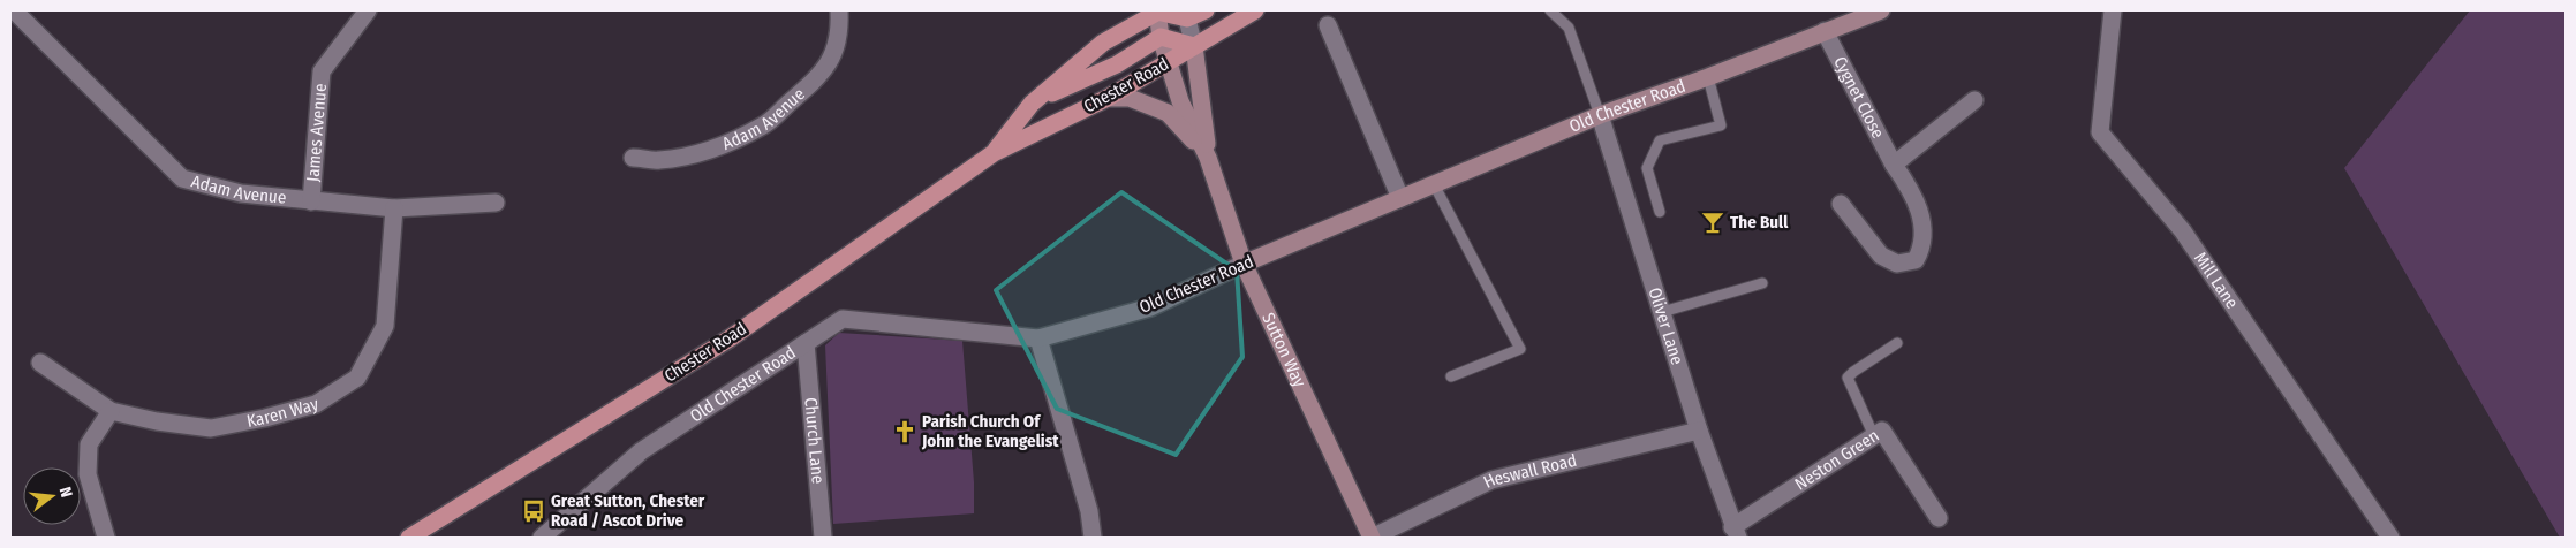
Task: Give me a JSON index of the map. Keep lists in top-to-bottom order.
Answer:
{
  "streets": {
    "main road": ["Chester Road", "Old Chester Road", "Sutton Way"],
    "street": [
      "Cygnet Close",
      "Adam Avenue",
      "James Avenue",
      "Mill Lane",
      "Oliver Lane",
      "Karen Way",
      "Church Lane",
      "Neston Green",
      "Heswall Road"
    ]
  },
  "crossings": [
    ["Chester Road", "Sutton Way"],
    ["Cygnet Close", "Old Chester Road"],
    ["Old Chester Road", "Oliver Lane"],
    ["Old Chester Road", "Sutton Way"],
    ["Old Chester Road", "Church Lane"],
    ["Adam Avenue", "James Avenue"],
    ["Adam Avenue", "Karen Way"],
    ["Oliver Lane", "Neston Green"],
    ["Oliver Lane", "Heswall Road"],
    ["Sutton Way", "Heswall Road"]
  ],
  "places": {
    "bar": ["The Bull"],
    "church": ["Parish Church Of John the Evangelist"],
    "bus stop": ["Great Sutton, Chester Road / Ascot Drive"]
  },
  "north": "right"
}
